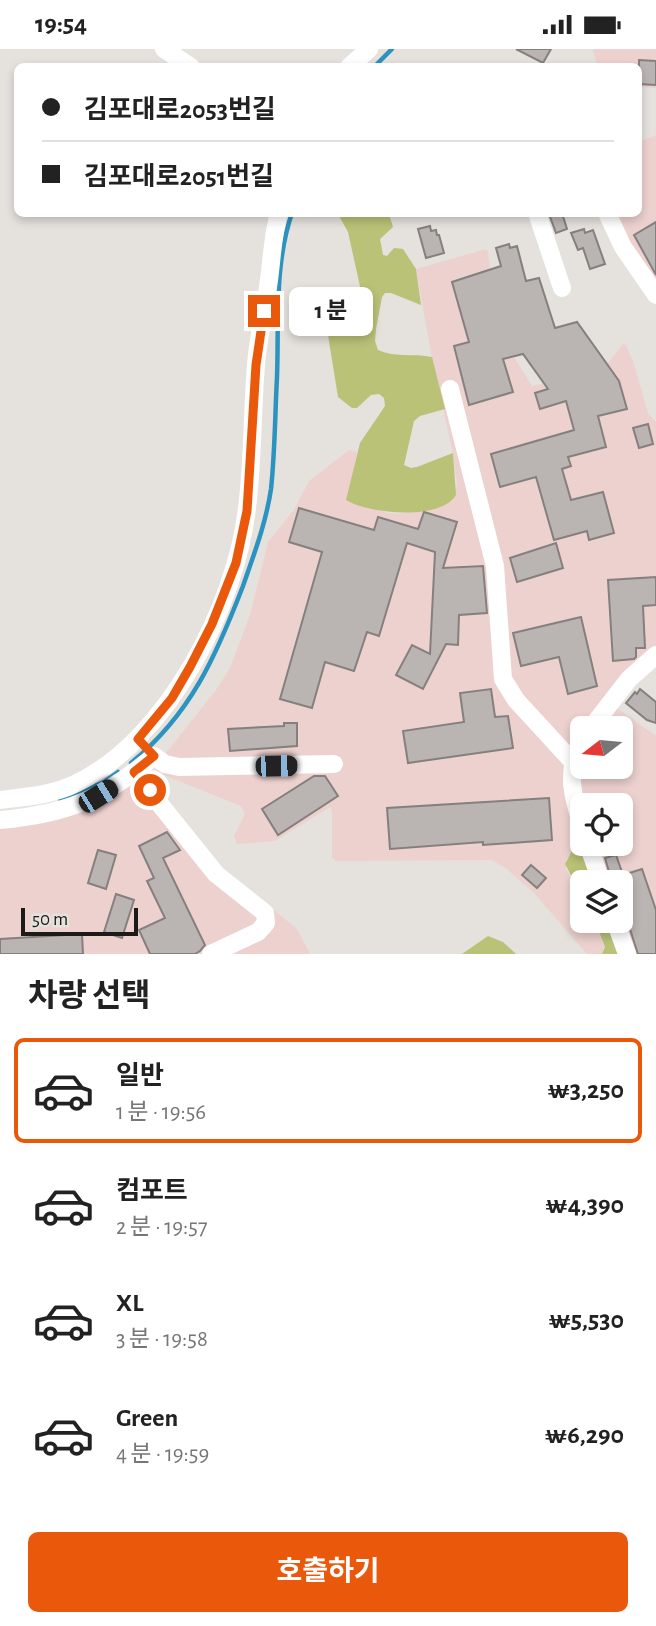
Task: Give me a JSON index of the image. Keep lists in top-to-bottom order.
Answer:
{
  "scale_bar": "50 m",
  "north": "left",
  "page": {
    "status": "19:54",
    "banner": ["김포대로2053번길", "김포대로2051번길"],
    "bubble": "1 분",
    "scale": "50 m",
    "heading": "차량 선택",
    "list": [
      {
        "name": "일반",
        "note": "1 분 · 19:56",
        "value": "₩3,250"
      },
      {
        "name": "컴포트",
        "note": "2 분 · 19:57",
        "value": "₩4,390"
      },
      {
        "name": "XL",
        "note": "3 분 · 19:58",
        "value": "₩5,530"
      },
      {
        "name": "Green",
        "note": "4 분 · 19:59",
        "value": "₩6,290"
      }
    ],
    "buttons": "호출하기"
  }
}
